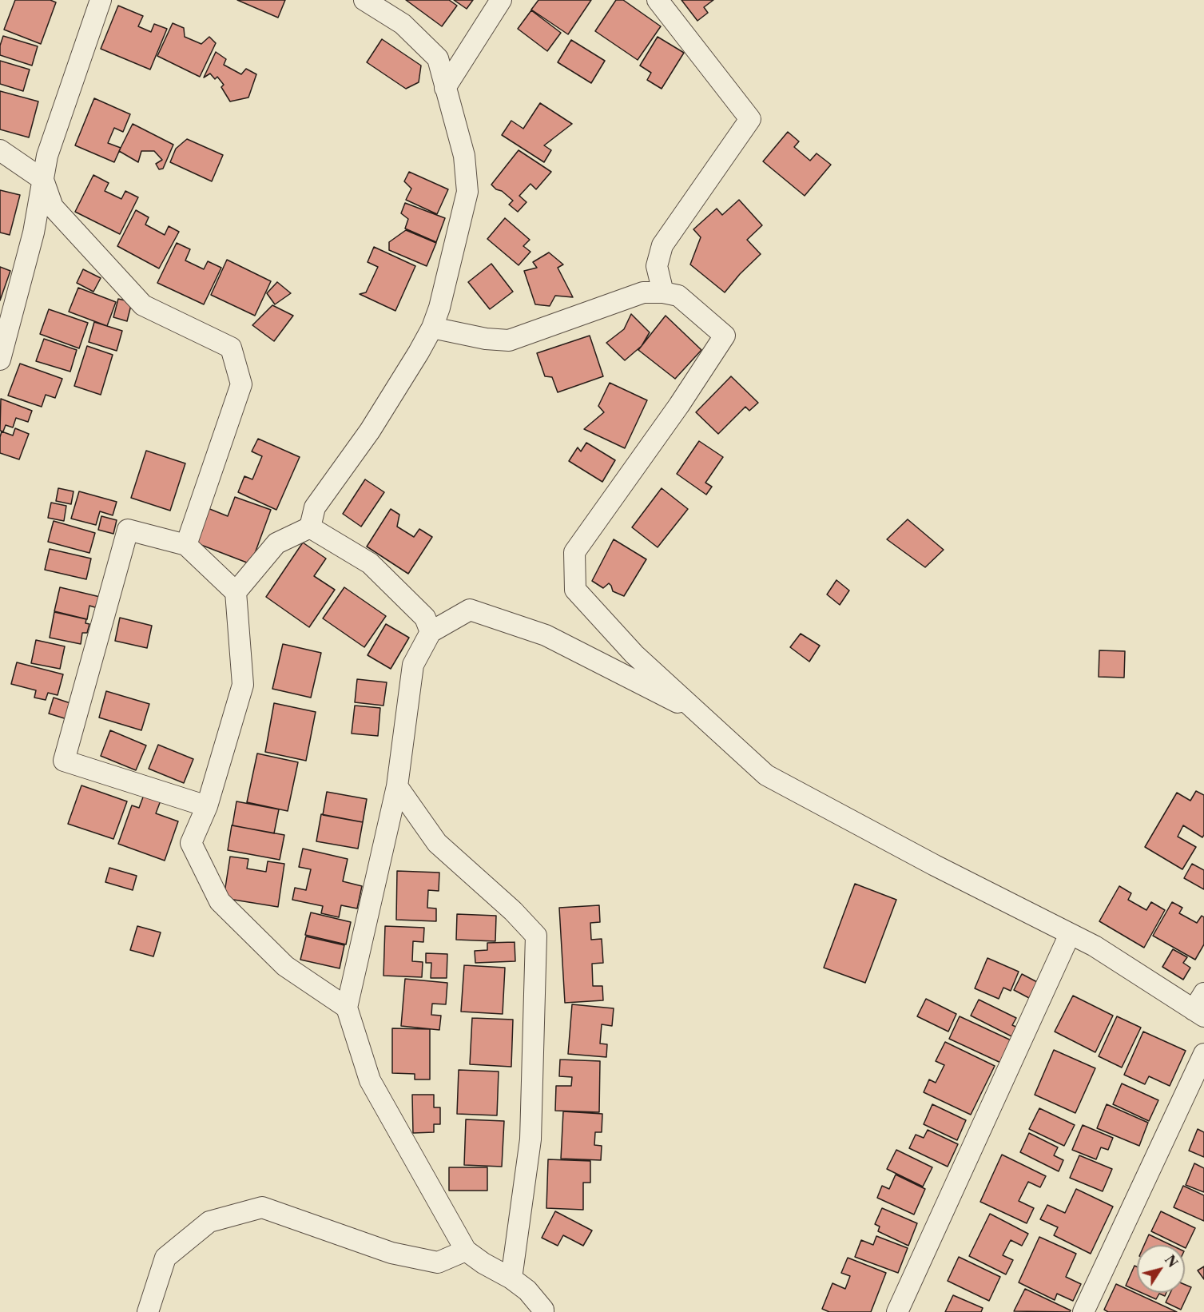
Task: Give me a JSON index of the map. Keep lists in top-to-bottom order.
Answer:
{
  "north": "top right"
}
